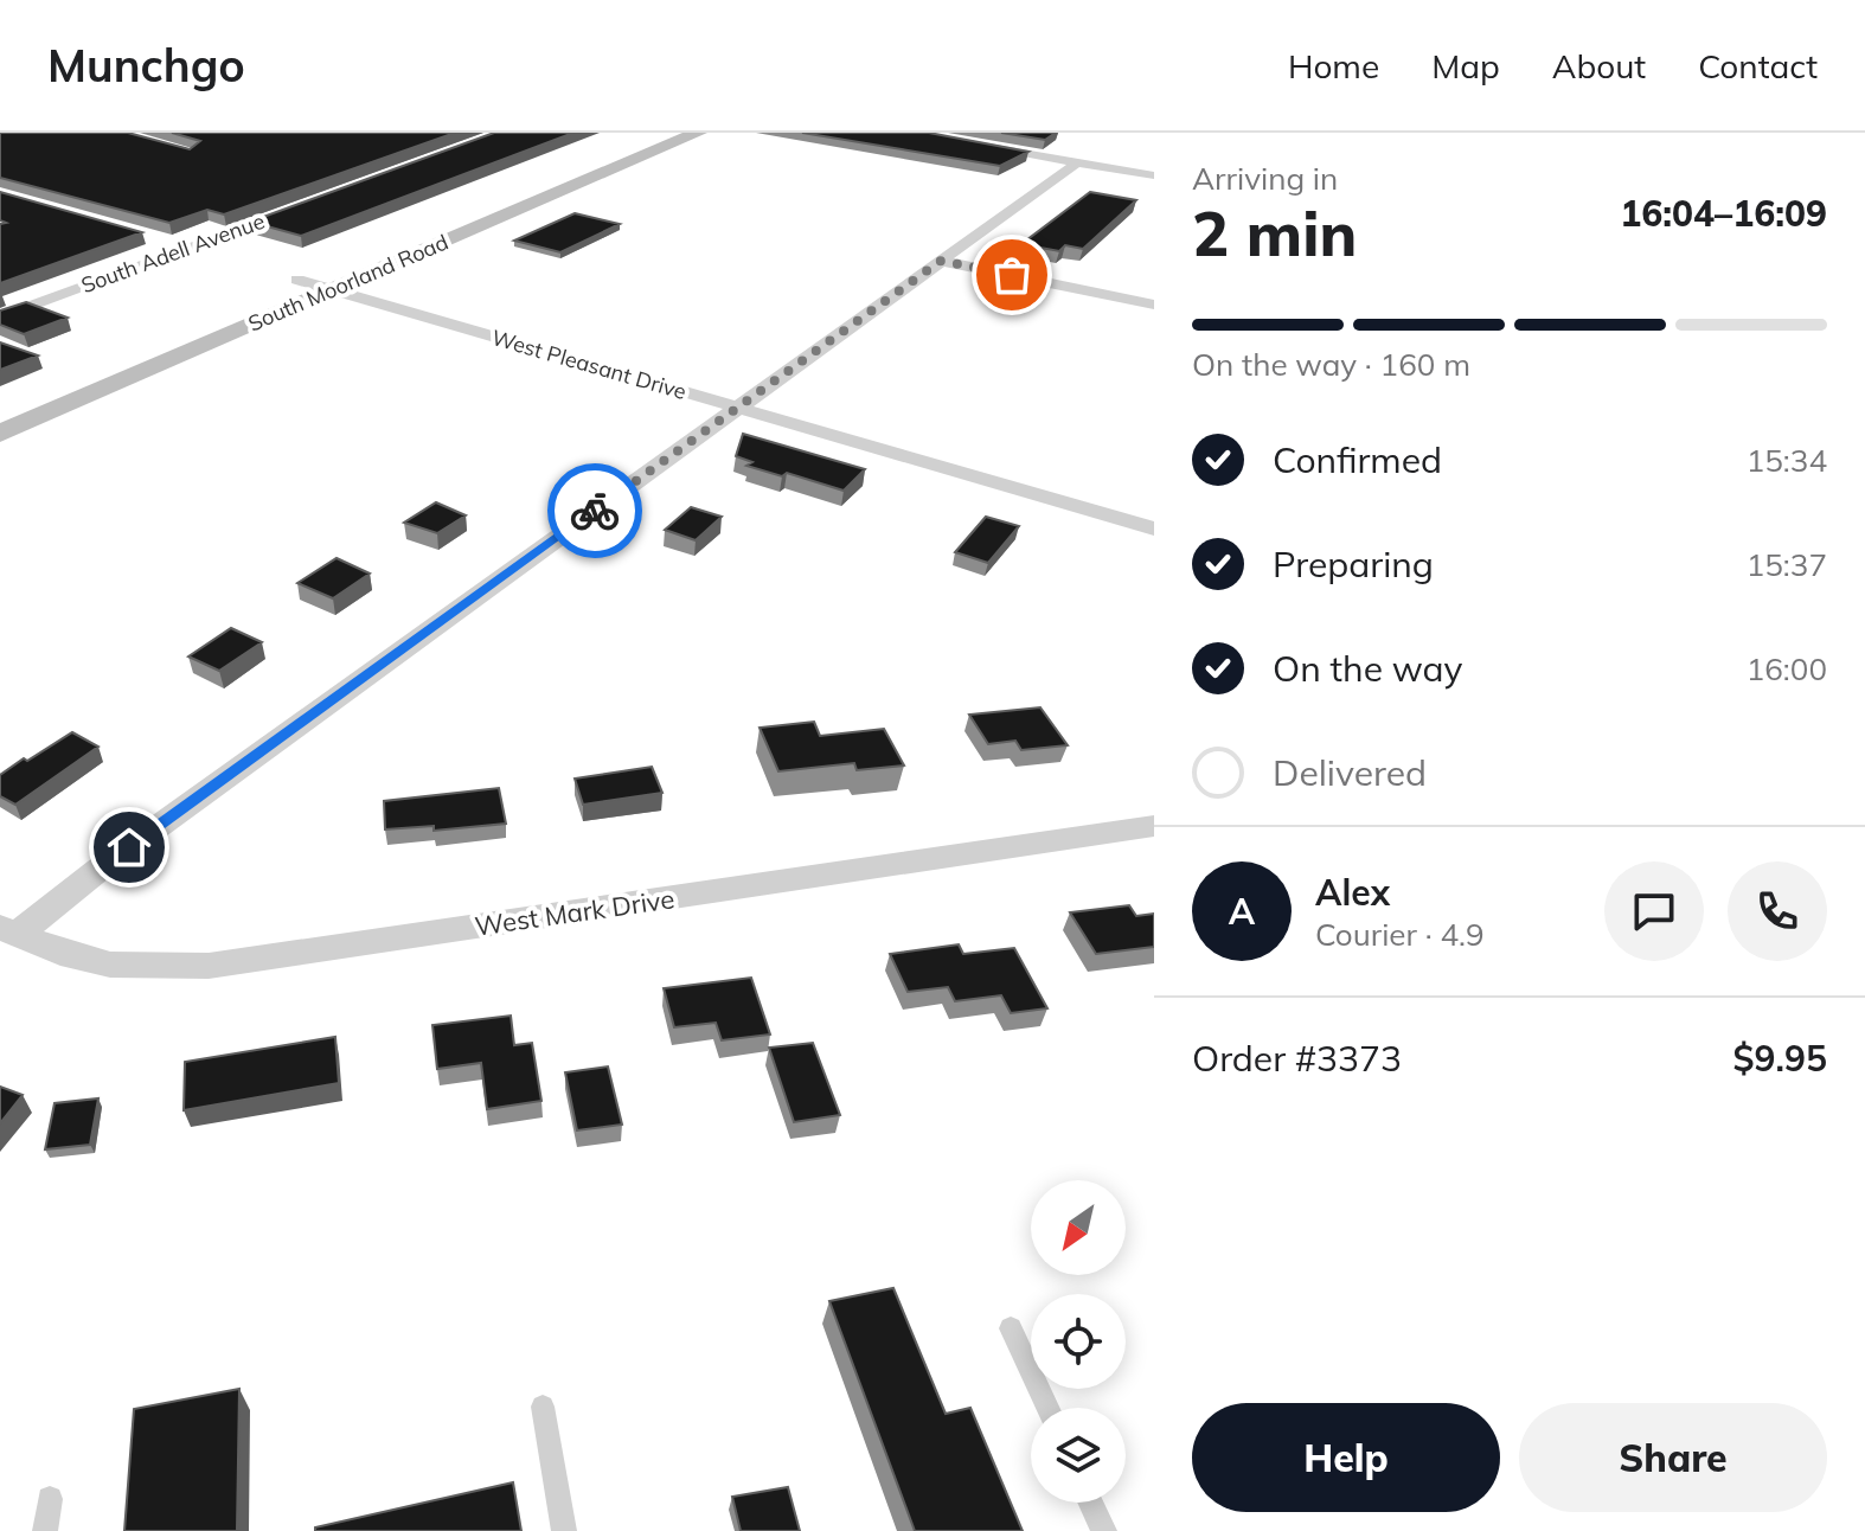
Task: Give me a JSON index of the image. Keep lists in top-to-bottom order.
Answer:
{
  "streets": {
    "main road": ["South Moorland Road"],
    "street": ["South Adell Avenue", "West Pleasant Drive", "West Mark Drive"]
  },
  "crossings": [
    ["South Moorland Road", "West Pleasant Drive"]
  ],
  "north": "bottom left",
  "page": {
    "header": "Munchgo",
    "nav": [
      "Home",
      "Map",
      "About",
      "Contact"
    ],
    "heading": ["2 min", "Arriving in", "16:04–16:09"],
    "panel": [
      "Alex",
      "Courier · 4.9",
      "Order #3373",
      "$9.95"
    ],
    "bar": "On the way · 160 m",
    "list": [
      ["Confirmed", "15:34"],
      ["Preparing", "15:37"],
      ["On the way", "16:00"],
      "Delivered"
    ],
    "round": "A",
    "buttons": ["Help", "Share"]
  }
}
